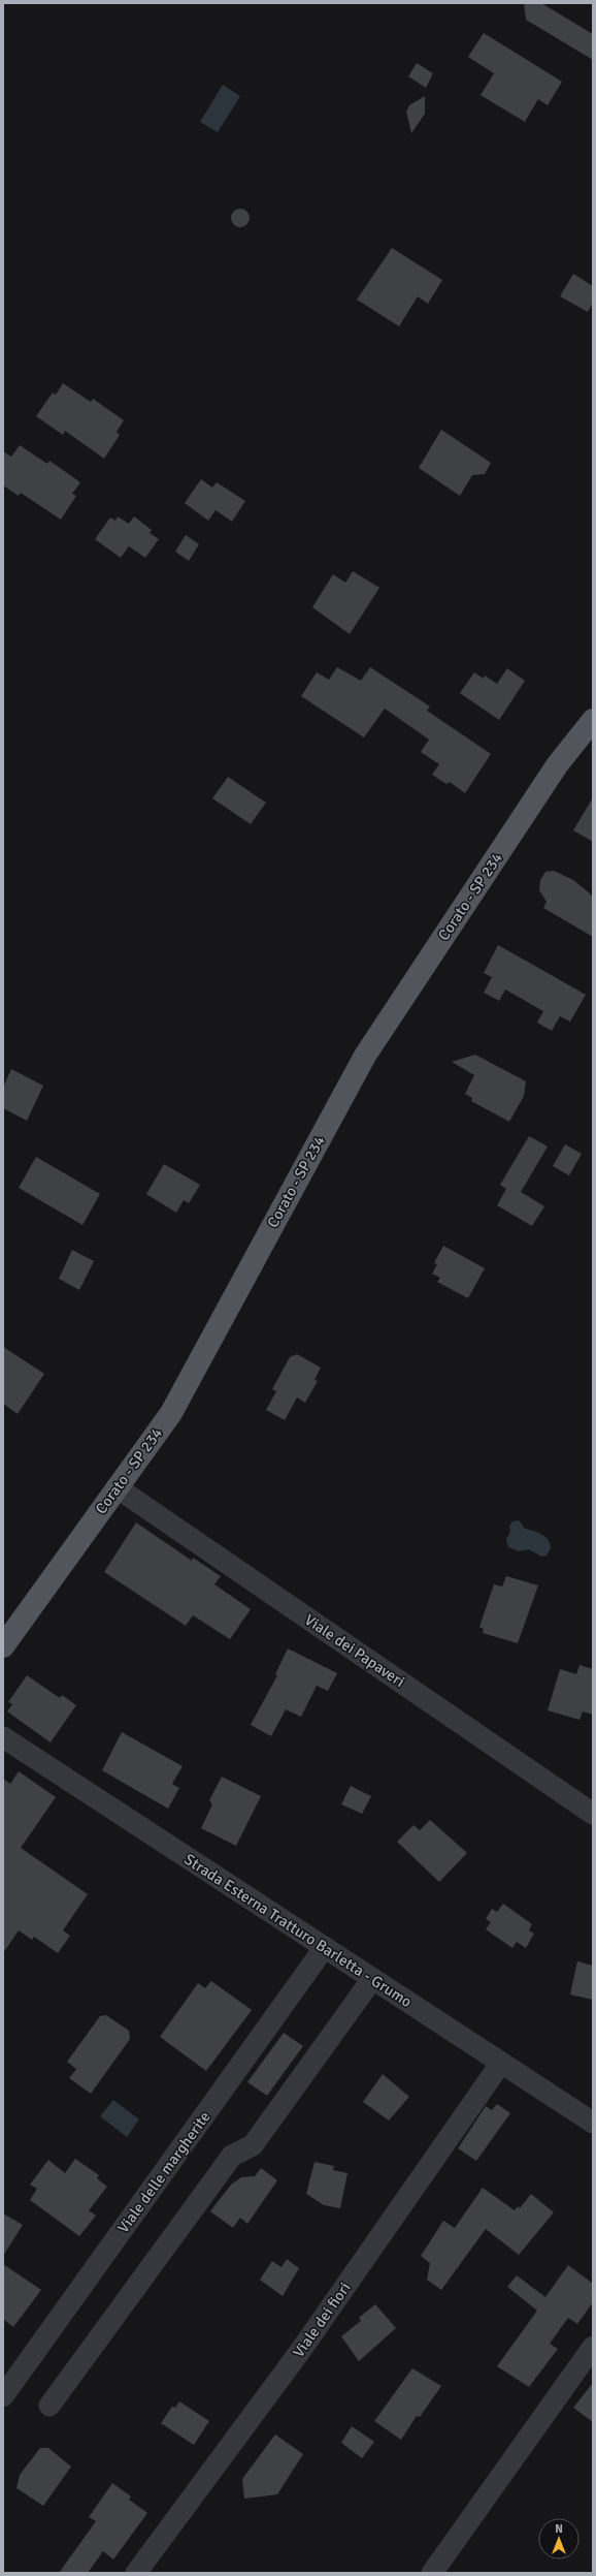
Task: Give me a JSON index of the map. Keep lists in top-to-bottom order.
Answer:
{
  "streets": {
    "main road": ["Corato - SP 234"],
    "street": [
      "Viale dei Papaveri",
      "Strada Esterna Tratturo Barletta - Grumo",
      "Viale delle margherite",
      "Viale dei fiori"
    ]
  },
  "crossings": [
    ["Corato - SP 234", "Viale dei Papaveri"],
    ["Strada Esterna Tratturo Barletta - Grumo", "Viale delle margherite"],
    ["Strada Esterna Tratturo Barletta - Grumo", "Viale dei fiori"]
  ],
  "north": "top"
}
